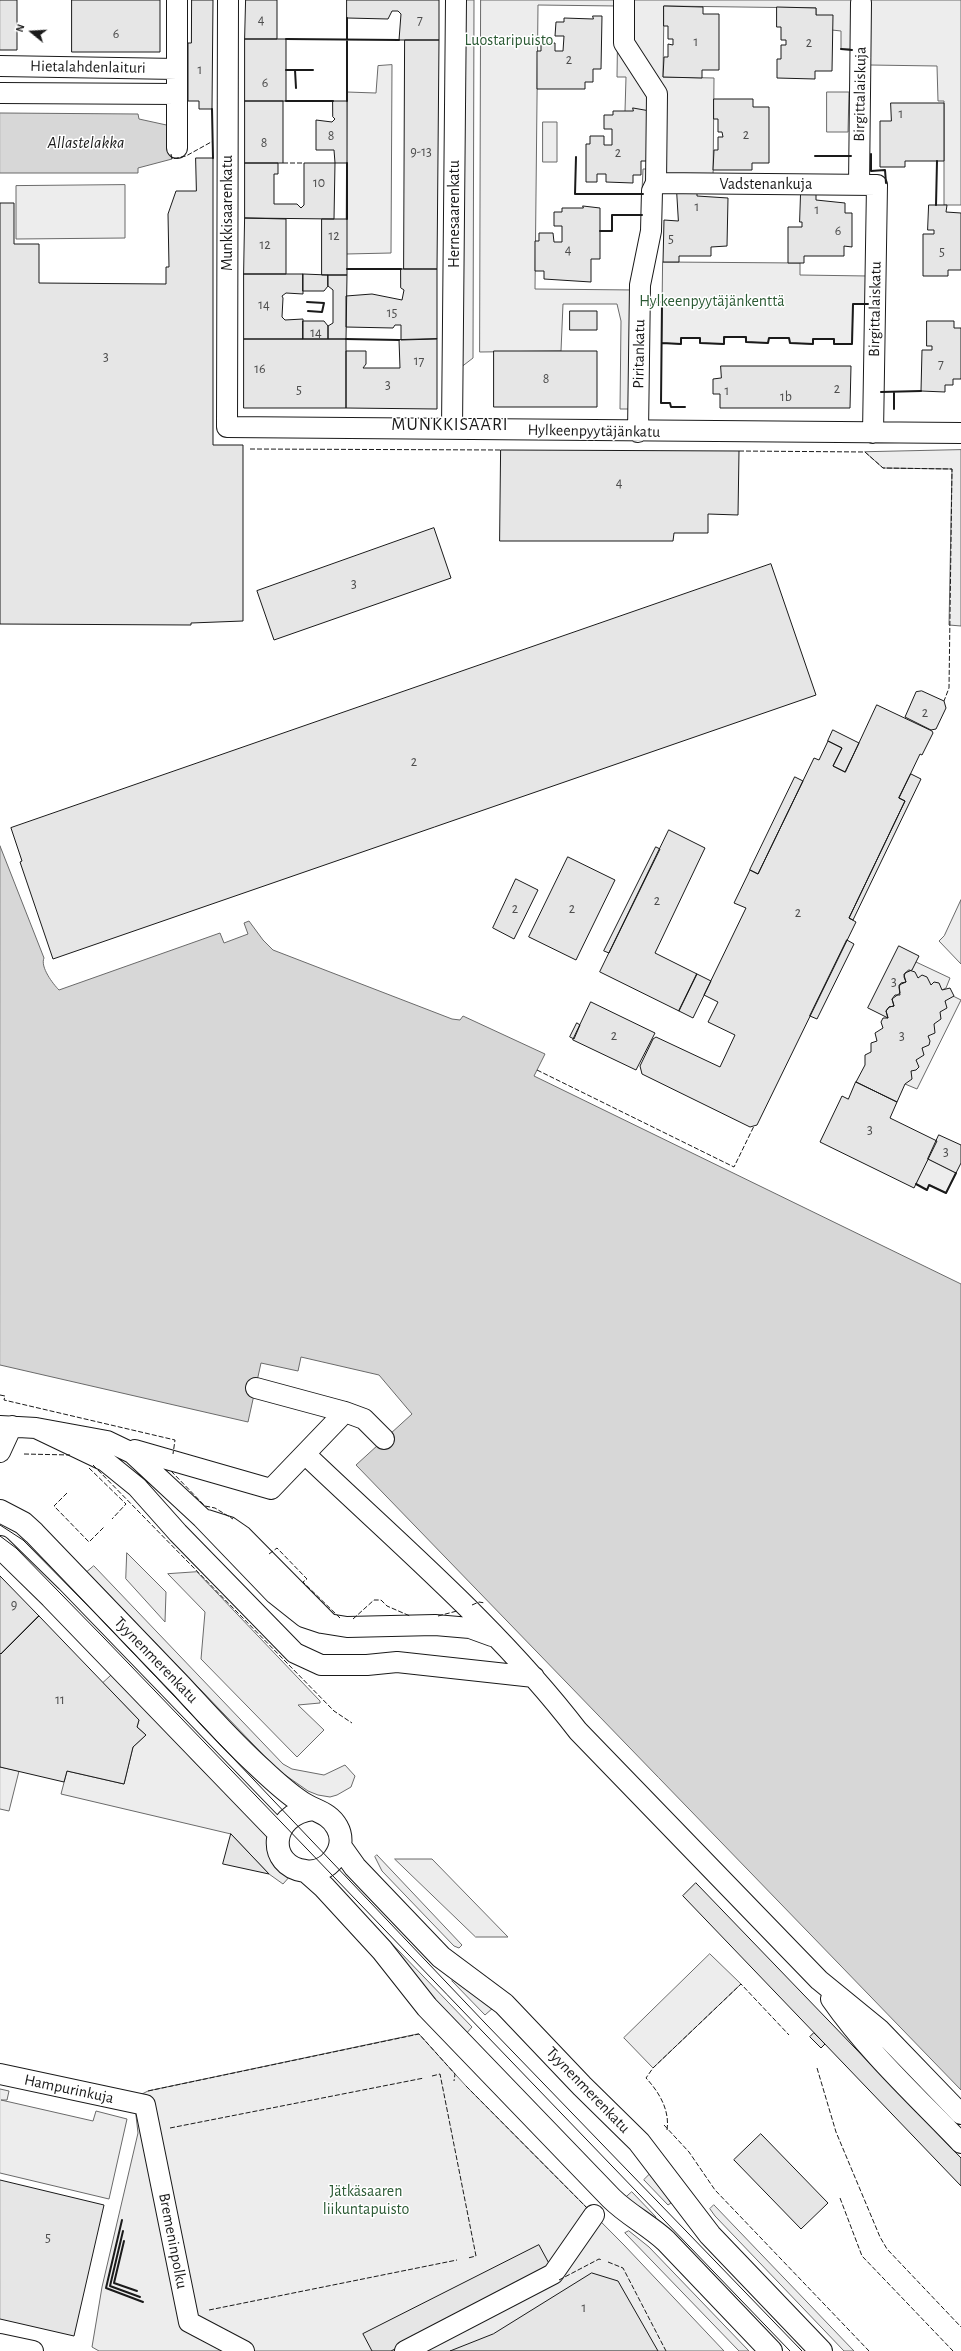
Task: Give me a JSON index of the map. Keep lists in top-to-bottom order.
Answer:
{
  "streets": {
    "main road": ["Tyynenmerenkatu"],
    "street": [
      "Hietalahdenlaituri",
      "Birgittalaiskuja",
      "Vadstenankuja",
      "Munkkisaarenkatu",
      "Hernesaarenkatu",
      "Birgittalaiskatu",
      "Piritankatu",
      "Hylkeenpyytäjänkatu",
      "Hampurinkuja",
      "Bremeninpolku"
    ]
  },
  "crossings": [
    ["Birgittalaiskuja", "Vadstenankuja"],
    ["Birgittalaiskuja", "Birgittalaiskatu"],
    ["Vadstenankuja", "Birgittalaiskatu"],
    ["Vadstenankuja", "Piritankatu"],
    ["Munkkisaarenkatu", "Hylkeenpyytäjänkatu"],
    ["Hernesaarenkatu", "Hylkeenpyytäjänkatu"],
    ["Birgittalaiskatu", "Hylkeenpyytäjänkatu"],
    ["Piritankatu", "Hylkeenpyytäjänkatu"],
    ["Hampurinkuja", "Bremeninpolku"]
  ],
  "districts": ["MUNKKISAARI"],
  "water": ["Allastelakka"],
  "parks": ["Luostaripuisto", "Hylkeenpyytäjänkenttä", "Jätkäsaaren liikuntapuisto"],
  "house_numbers": [
    "4",
    "7",
    "6",
    "1",
    "2",
    "2",
    "1",
    "6",
    "1",
    "2",
    "8",
    "8",
    "9-13",
    "2",
    "10",
    "1",
    "1",
    "6",
    "12",
    "5",
    "12",
    "4",
    "5",
    "14",
    "15",
    "14",
    "3",
    "17",
    "7",
    "16",
    "8",
    "3",
    "2",
    "5",
    "1",
    "1b",
    "4",
    "3",
    "2",
    "2",
    "2",
    "2",
    "2",
    "2",
    "3",
    "2",
    "3",
    "3",
    "3",
    "9",
    "11",
    "5",
    "1"
  ],
  "north": "left"
}
